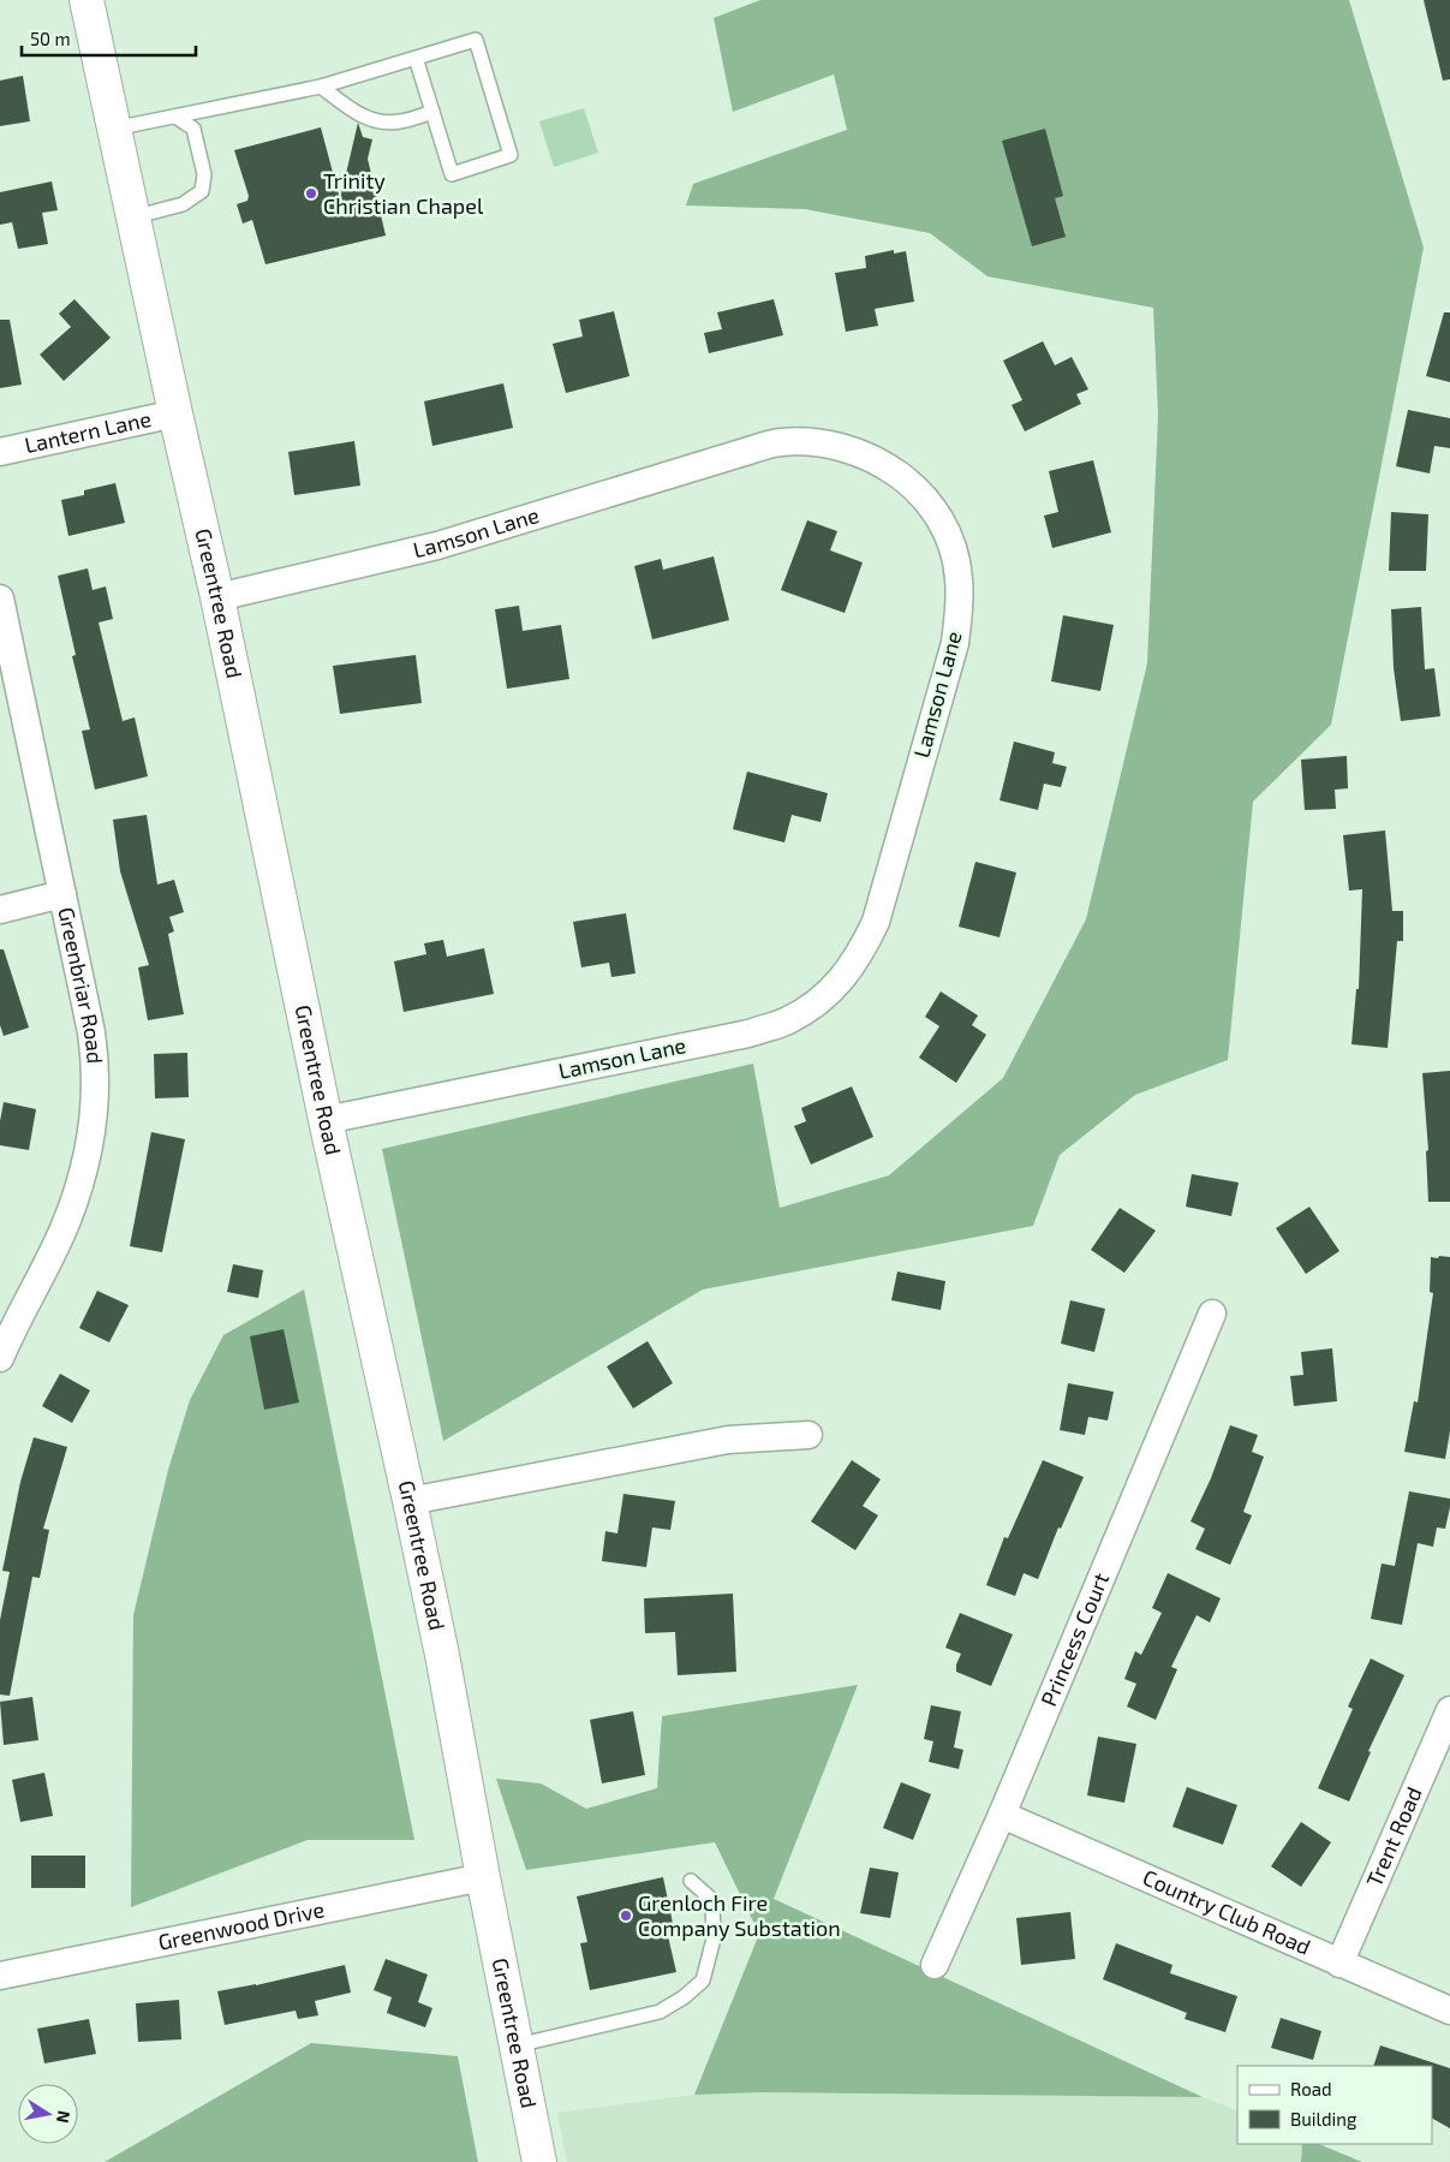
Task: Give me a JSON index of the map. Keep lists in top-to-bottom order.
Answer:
{
  "streets": {
    "street": [
      "Lantern Lane",
      "Lamson Lane",
      "Greentree Road",
      "Greenbriar Road",
      "Princess Court",
      "Trent Road",
      "Country Club Road",
      "Greenwood Drive"
    ]
  },
  "crossings": [
    ["Lantern Lane", "Greentree Road"],
    ["Lamson Lane", "Greentree Road"],
    ["Greentree Road", "Greenwood Drive"],
    ["Princess Court", "Country Club Road"],
    ["Trent Road", "Country Club Road"]
  ],
  "places": ["Trinity Christian Chapel", "Grenloch Fire Company Substation"],
  "legend": ["Road", "Building"],
  "scale_bar": "50 m",
  "north": "right"
}
